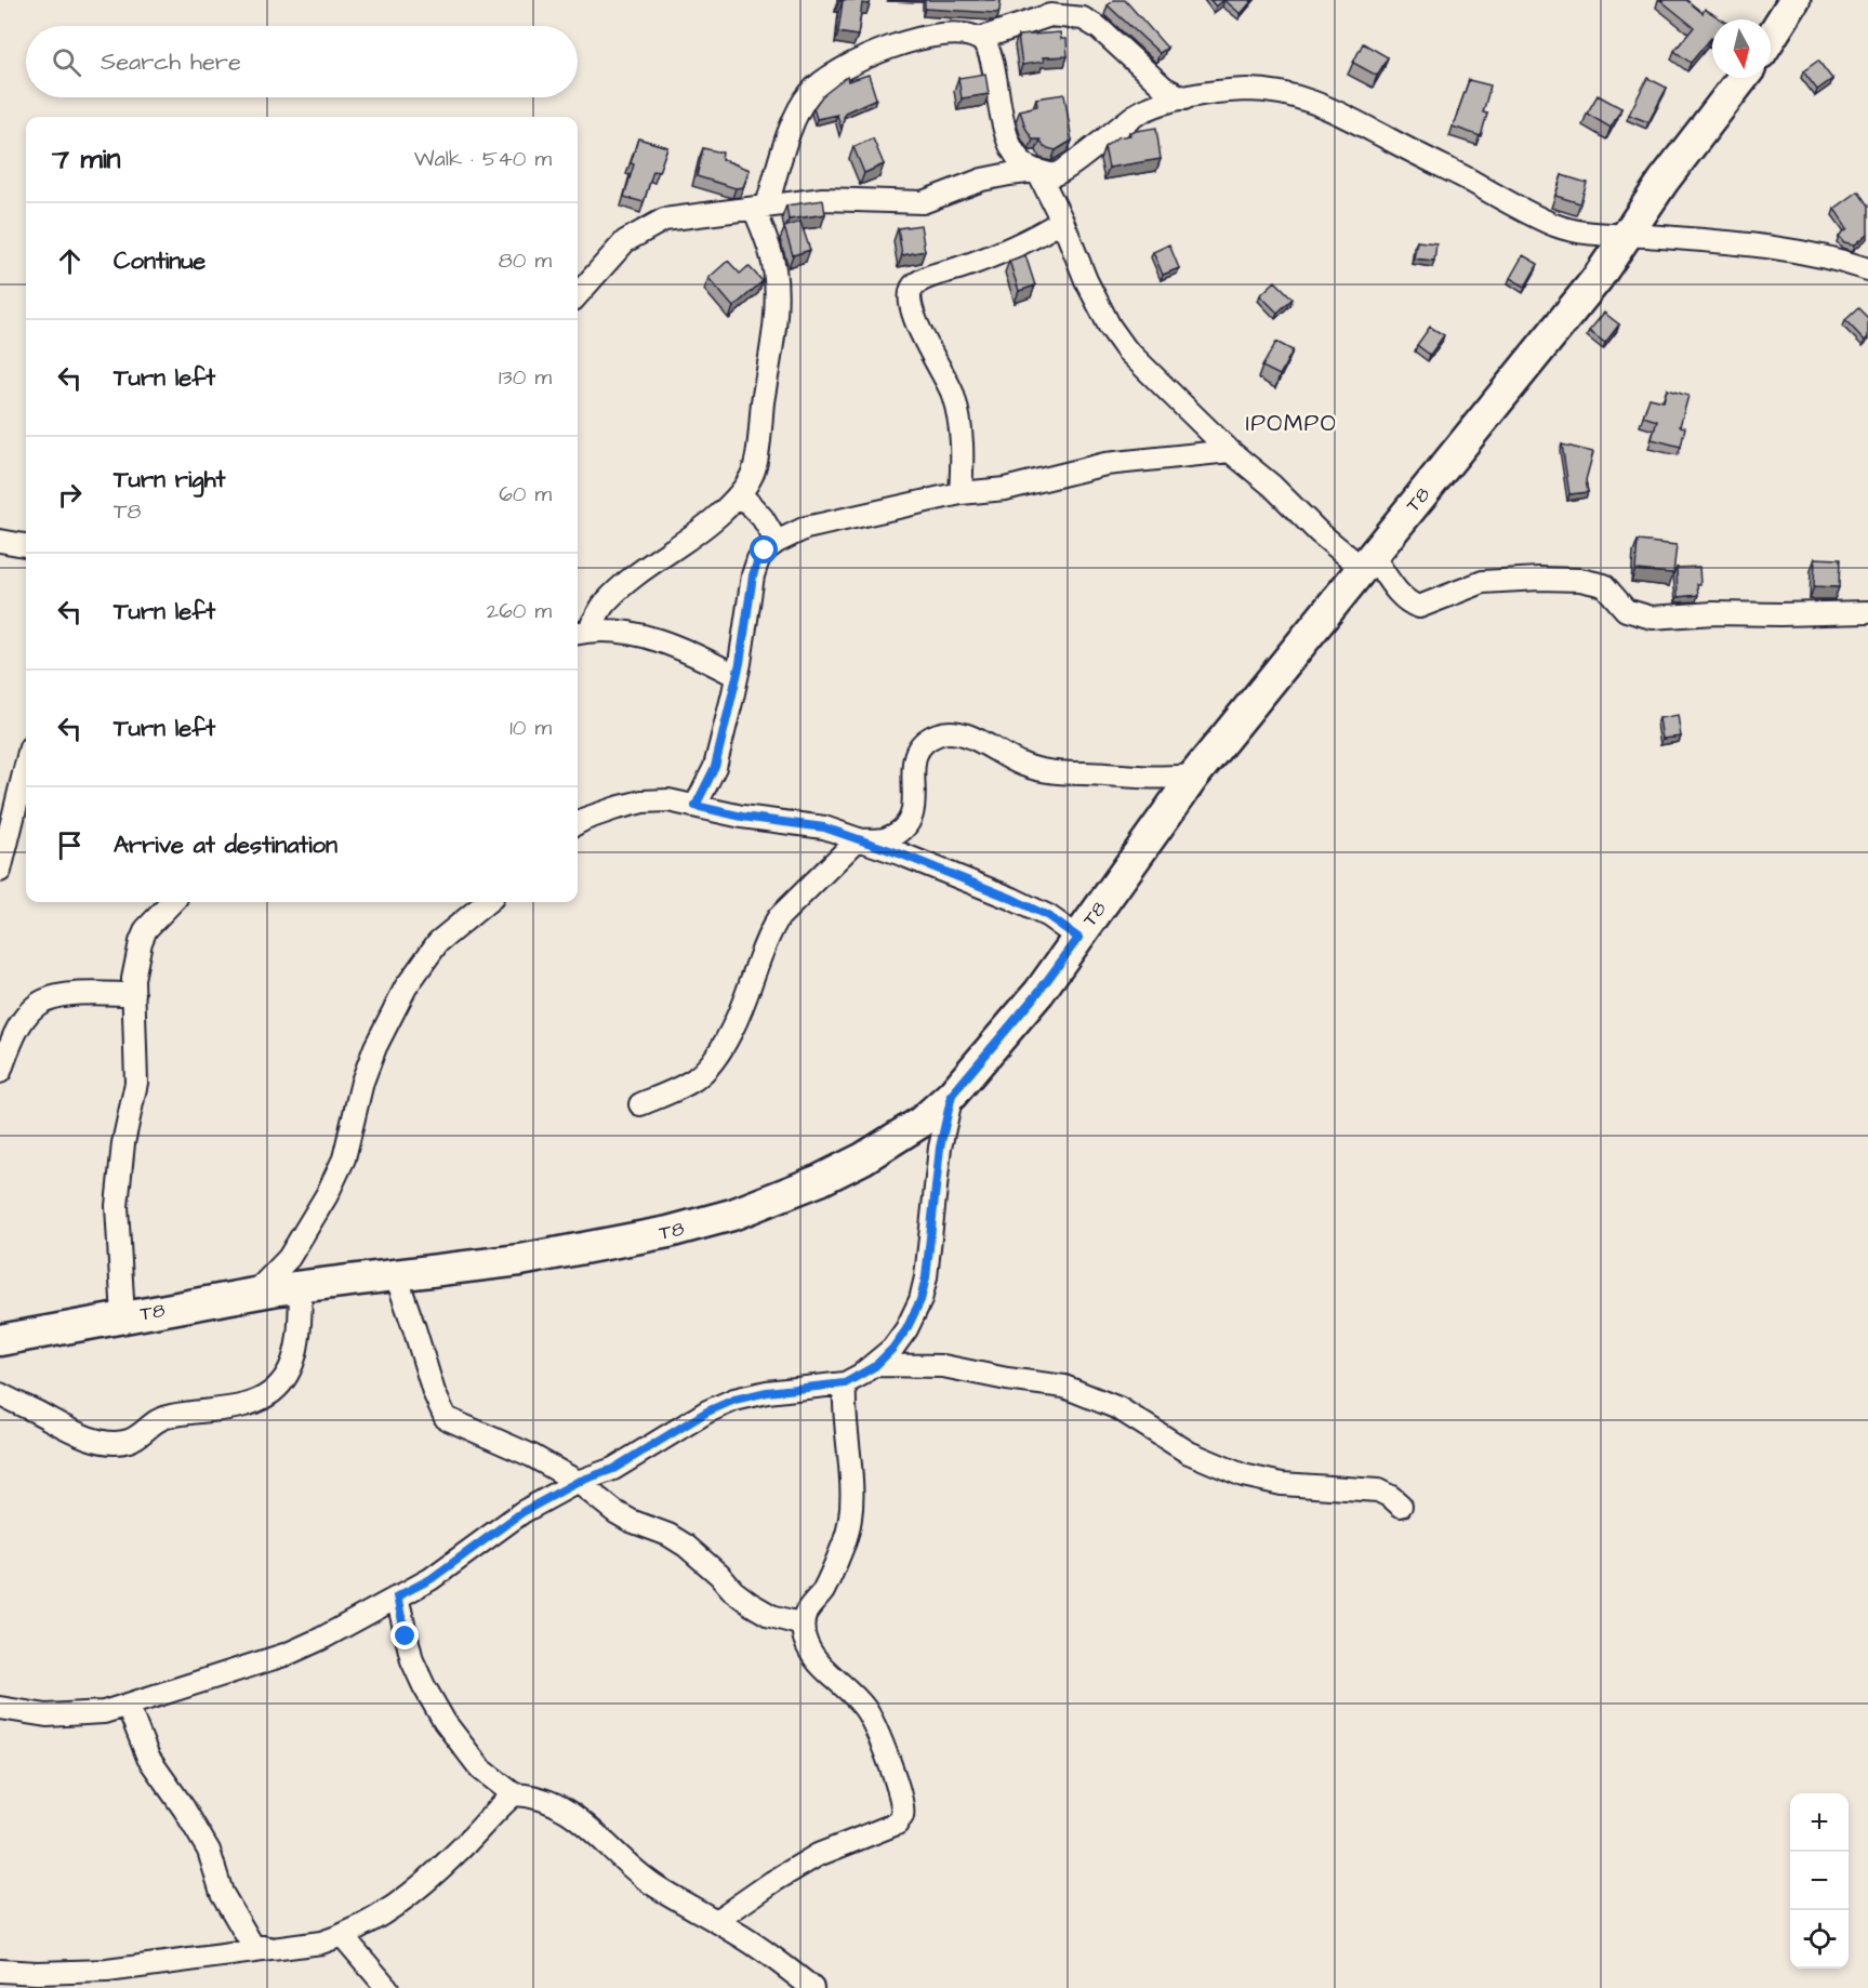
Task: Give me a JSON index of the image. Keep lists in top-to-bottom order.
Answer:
{
  "streets": {
    "street": ["T8"]
  },
  "districts": ["IPOMPO"],
  "north": "bottom",
  "page": {
    "search": "Search here",
    "heading": ["7 min", "Walk · 540 m"],
    "list": [
      ["Continue", "80 m"],
      ["Turn left", "130 m"],
      ["Turn right", "T8", "60 m"],
      ["Turn left", "260 m"],
      ["Turn left", "10 m"],
      "Arrive at destination"
    ],
    "map_buttons": ["+", "−"]
  }
}
